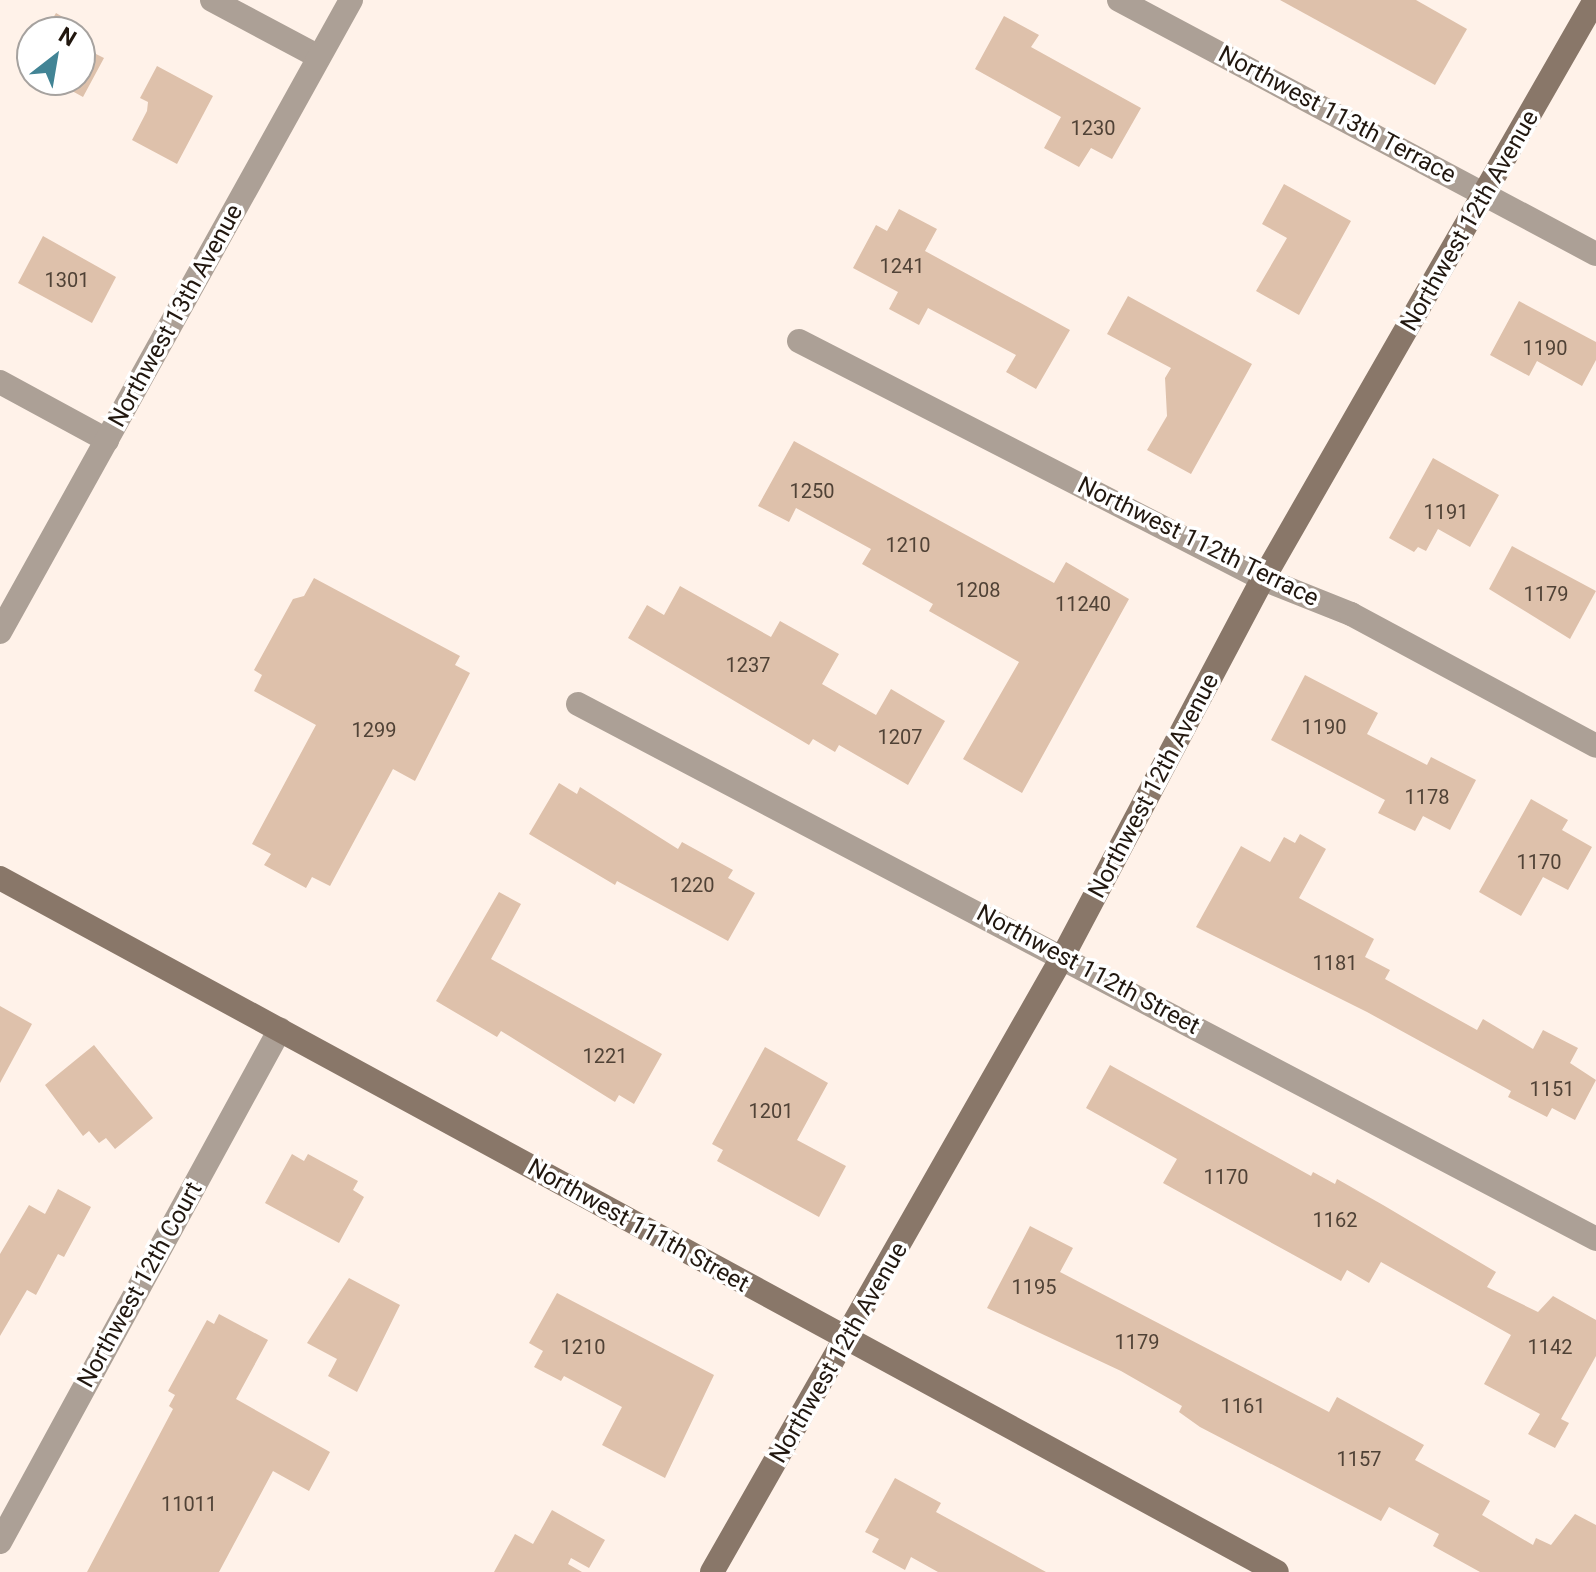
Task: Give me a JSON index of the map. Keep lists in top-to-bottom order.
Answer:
{
  "streets": {
    "street": [
      "Northwest 113th Terrace",
      "Northwest 12th Avenue",
      "Northwest 13th Avenue",
      "Northwest 112th Terrace",
      "Northwest 112th Street",
      "Northwest 111th Street",
      "Northwest 12th Court"
    ]
  },
  "crossings": [
    ["Northwest 113th Terrace", "Northwest 12th Avenue"],
    ["Northwest 12th Avenue", "Northwest 112th Terrace"],
    ["Northwest 12th Avenue", "Northwest 112th Street"],
    ["Northwest 12th Avenue", "Northwest 111th Street"],
    ["Northwest 111th Street", "Northwest 12th Court"]
  ],
  "house_numbers": [
    "1230",
    "1241",
    "1301",
    "1190",
    "1250",
    "1191",
    "1210",
    "1208",
    "1179",
    "11240",
    "1237",
    "1190",
    "1299",
    "1207",
    "1178",
    "1170",
    "1220",
    "1181",
    "1221",
    "1151",
    "1201",
    "1170",
    "1162",
    "1195",
    "1179",
    "1210",
    "1142",
    "1161",
    "1157",
    "11011"
  ],
  "north": "top right"
}
